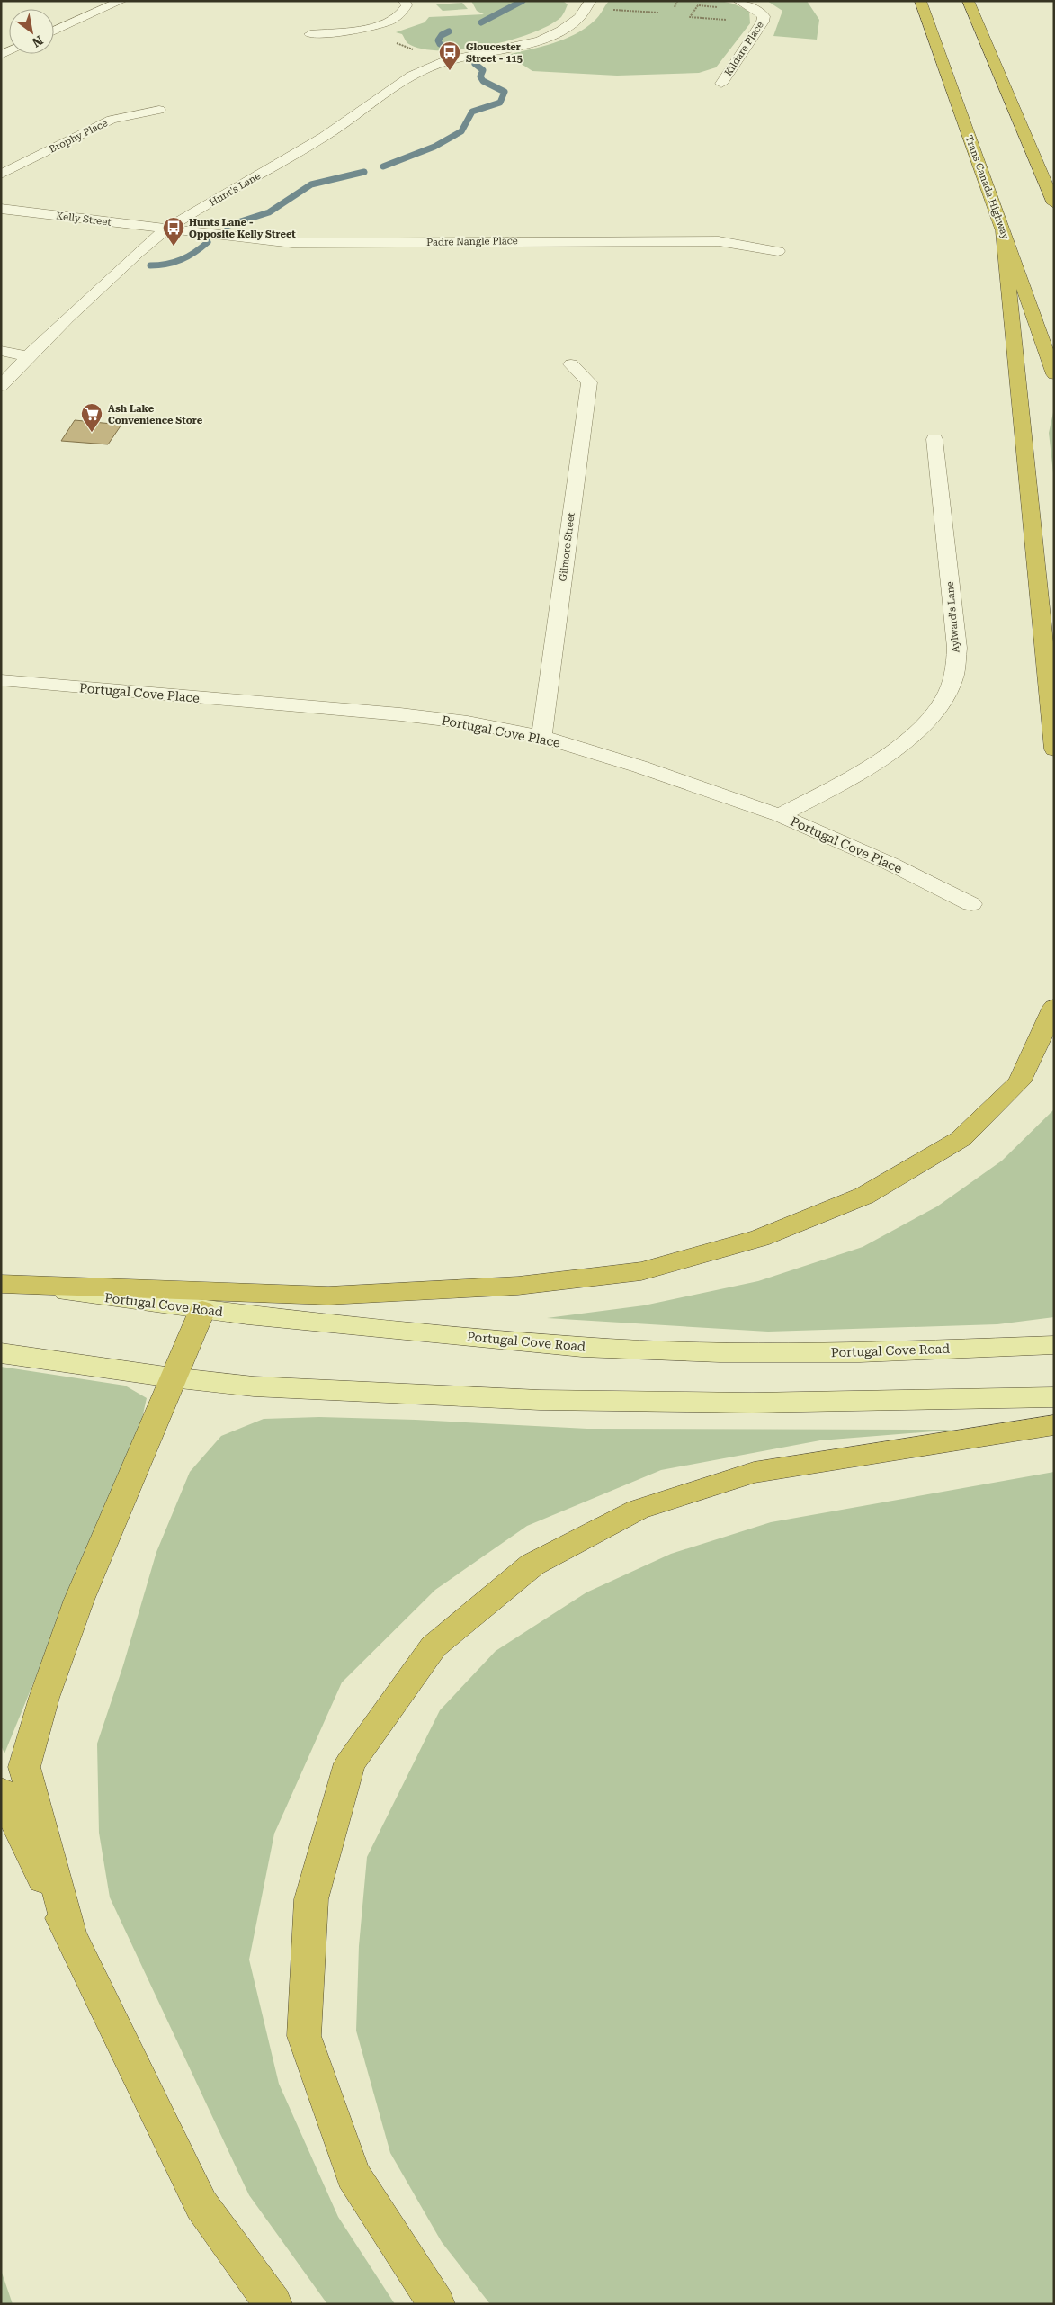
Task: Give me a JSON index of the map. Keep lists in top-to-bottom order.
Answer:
{
  "streets": {
    "highway": ["Trans Canada Highway"],
    "main road": ["Portugal Cove Road"],
    "street": [
      "Kildare Place",
      "Brophy Place",
      "Hunt's Lane",
      "Kelly Street",
      "Padre Nangle Place",
      "Gilmore Street",
      "Aylward's Lane",
      "Portugal Cove Place"
    ]
  },
  "crossings": [
    ["Hunt's Lane", "Kelly Street"],
    ["Hunt's Lane", "Padre Nangle Place"],
    ["Kelly Street", "Padre Nangle Place"],
    ["Gilmore Street", "Portugal Cove Place"],
    ["Aylward's Lane", "Portugal Cove Place"]
  ],
  "places": {
    "bus stop": ["Gloucester Street - 115", "Hunts Lane - Opposite Kelly Street"],
    "supermarket": ["Ash Lake Convenience Store"]
  },
  "north": "bottom right"
}
